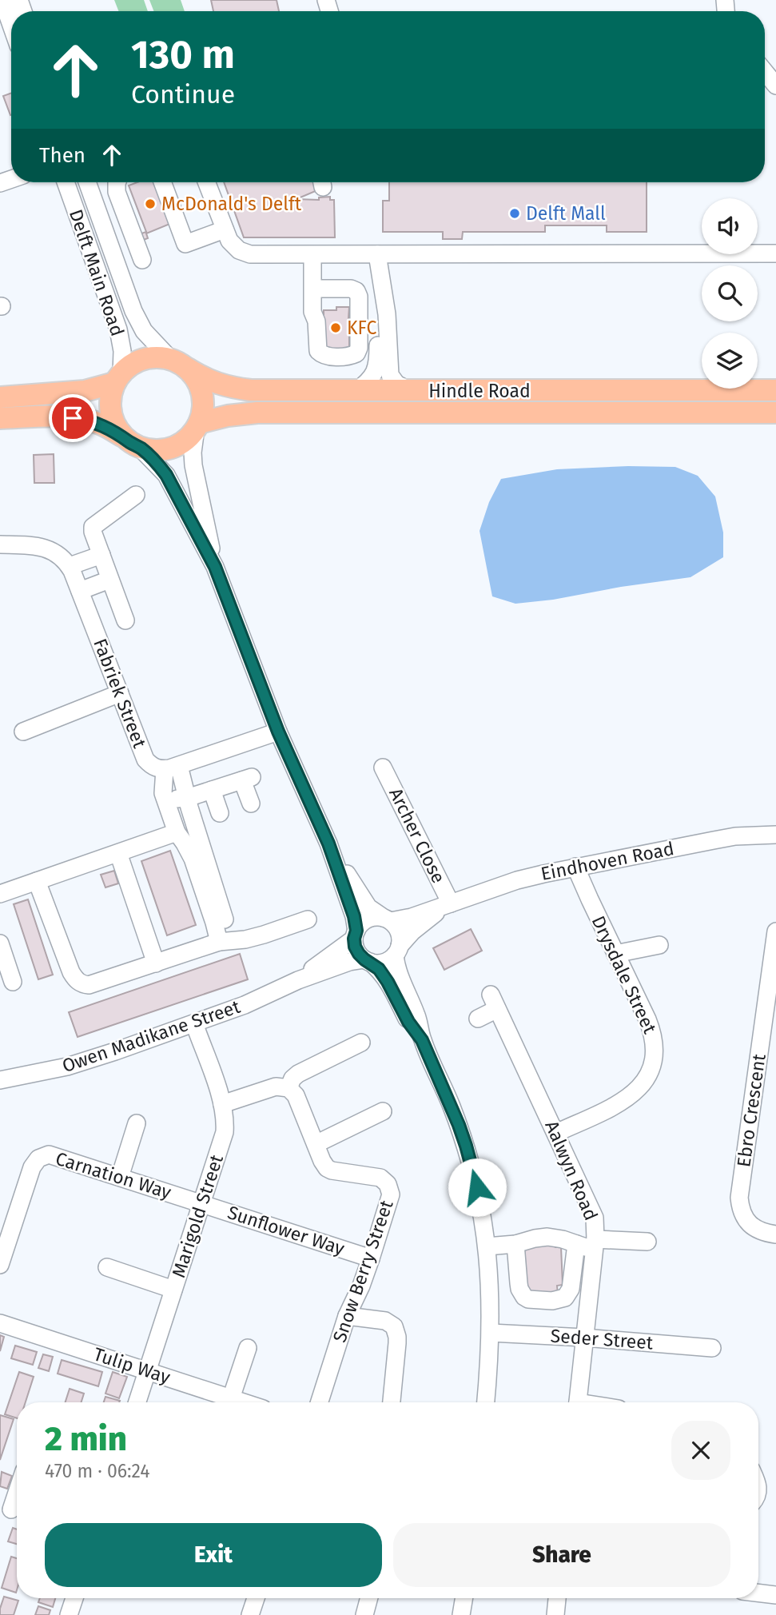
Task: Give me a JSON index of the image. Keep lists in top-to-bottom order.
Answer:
{
  "streets": {
    "main road": ["Hindle Road"],
    "street": [
      "Delft Main Road",
      "Fabriek Street",
      "Archer Close",
      "Eindhoven Road",
      "Drysdale Street",
      "Owen Madikane Street",
      "Ebro Crescent",
      "Aalwyn Road",
      "Carnation Way",
      "Marigold Street",
      "Sunflower Way",
      "Snow Berry Street",
      "Seder Street",
      "Tulip Way"
    ]
  },
  "crossings": [
    ["Delft Main Road", "Hindle Road"],
    ["Archer Close", "Eindhoven Road"],
    ["Eindhoven Road", "Drysdale Street"],
    ["Eindhoven Road", "Owen Madikane Street"],
    ["Drysdale Street", "Aalwyn Road"],
    ["Owen Madikane Street", "Marigold Street"],
    ["Aalwyn Road", "Seder Street"],
    ["Carnation Way", "Marigold Street"],
    ["Carnation Way", "Sunflower Way"],
    ["Marigold Street", "Sunflower Way"],
    ["Marigold Street", "Tulip Way"],
    ["Sunflower Way", "Snow Berry Street"]
  ],
  "places": ["McDonald's Delft", "Delft Mall", "KFC"],
  "page": {
    "turn": ["130 m", "Continue"],
    "then": "Then",
    "heading": ["2 min", "470 m · 06:24"],
    "buttons": ["Exit", "Share"]
  }
}
